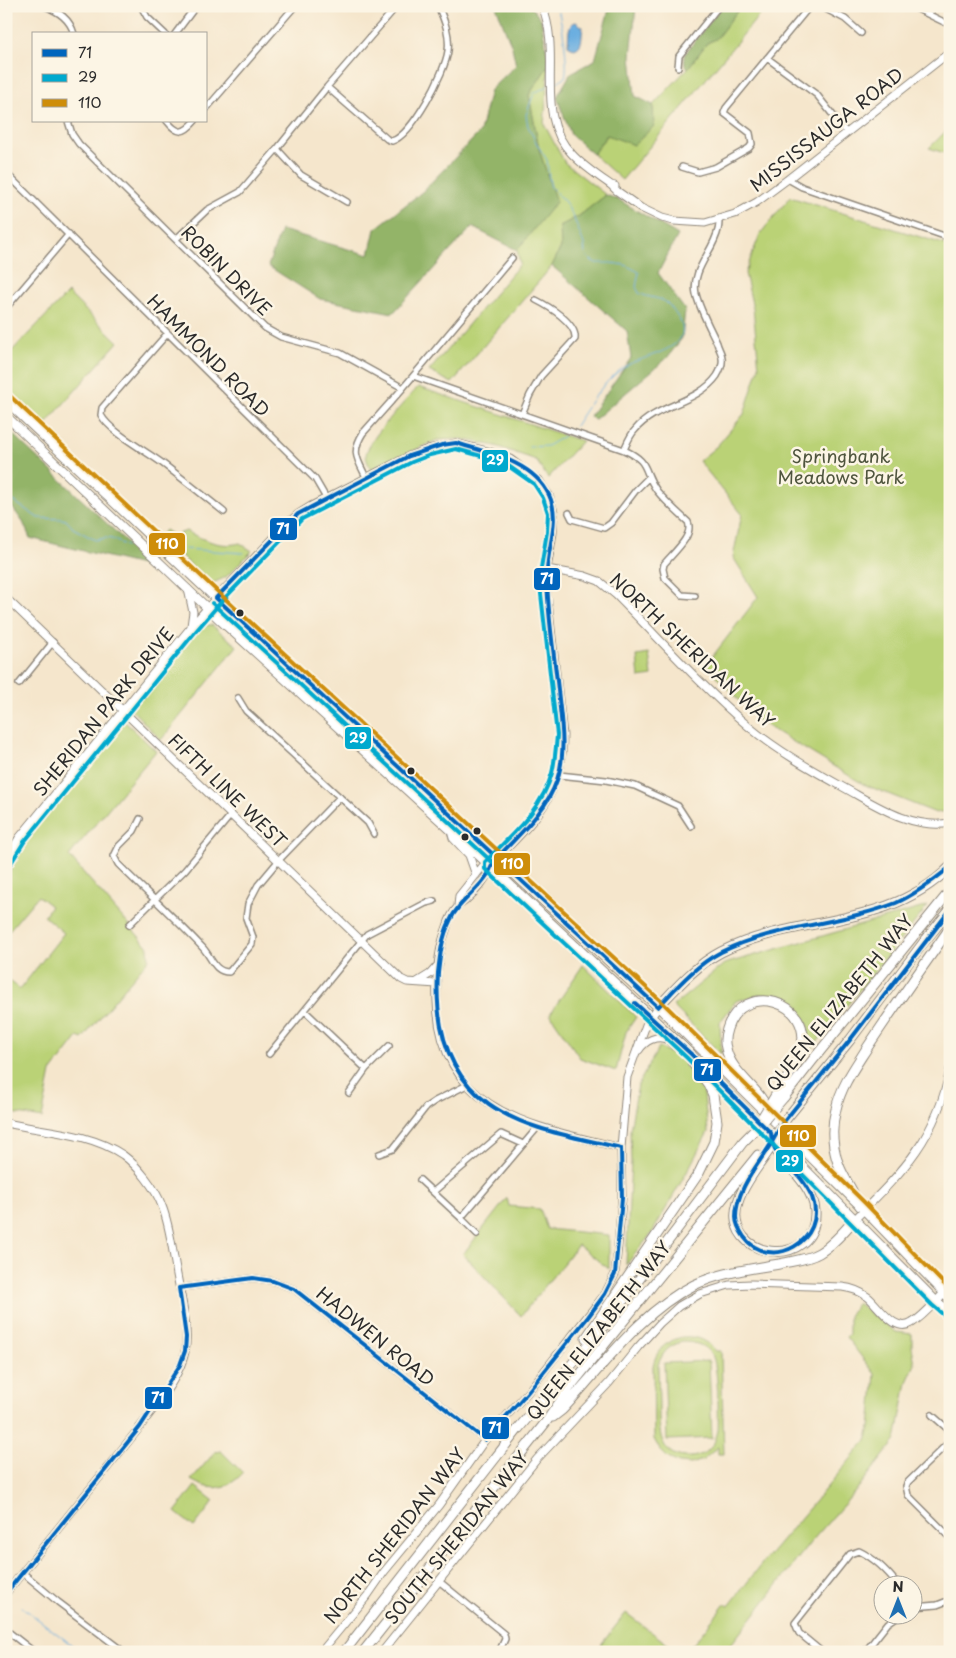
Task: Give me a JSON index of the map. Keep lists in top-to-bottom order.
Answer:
{
  "streets": {
    "highway": ["QUEEN ELIZABETH WAY"],
    "street": [
      "MISSISSAUGA ROAD",
      "ROBIN DRIVE",
      "HAMMOND ROAD",
      "NORTH SHERIDAN WAY",
      "SHERIDAN PARK DRIVE",
      "FIFTH LINE WEST",
      "HADWEN ROAD",
      "SOUTH SHERIDAN WAY"
    ]
  },
  "crossings": [
    ["HAMMOND ROAD", "SHERIDAN PARK DRIVE"],
    ["NORTH SHERIDAN WAY", "SHERIDAN PARK DRIVE"],
    ["NORTH SHERIDAN WAY", "HADWEN ROAD"],
    ["SHERIDAN PARK DRIVE", "FIFTH LINE WEST"]
  ],
  "parks": ["Springbank Meadows Park"],
  "lines": ["transit line 110", "transit line 71", "transit line 29"],
  "legend": ["71", "29", "110"],
  "north": "top"
}
